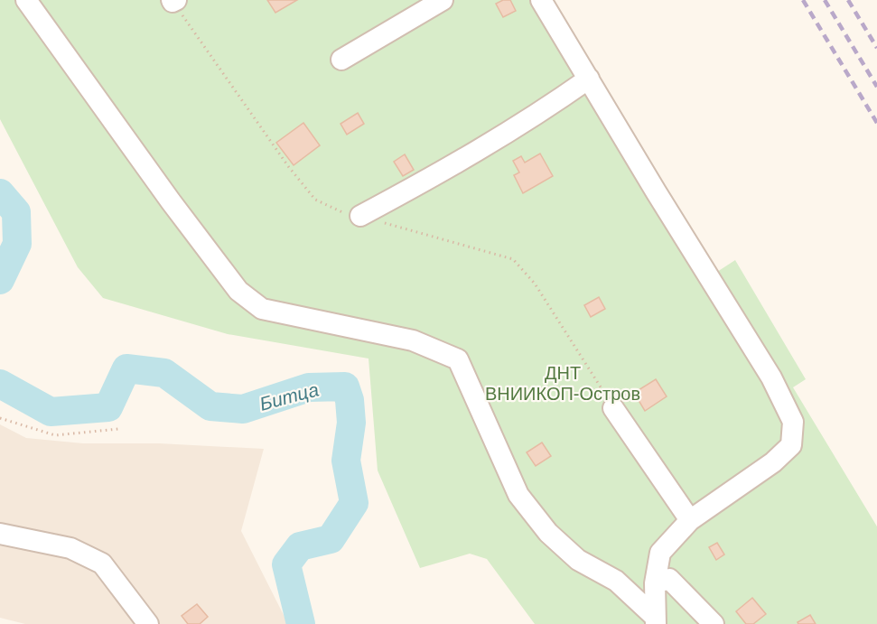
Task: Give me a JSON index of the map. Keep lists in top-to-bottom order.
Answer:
{
  "water": ["Битца"],
  "parks": ["ДНТ ВНИИКОП-Остров"]
}
